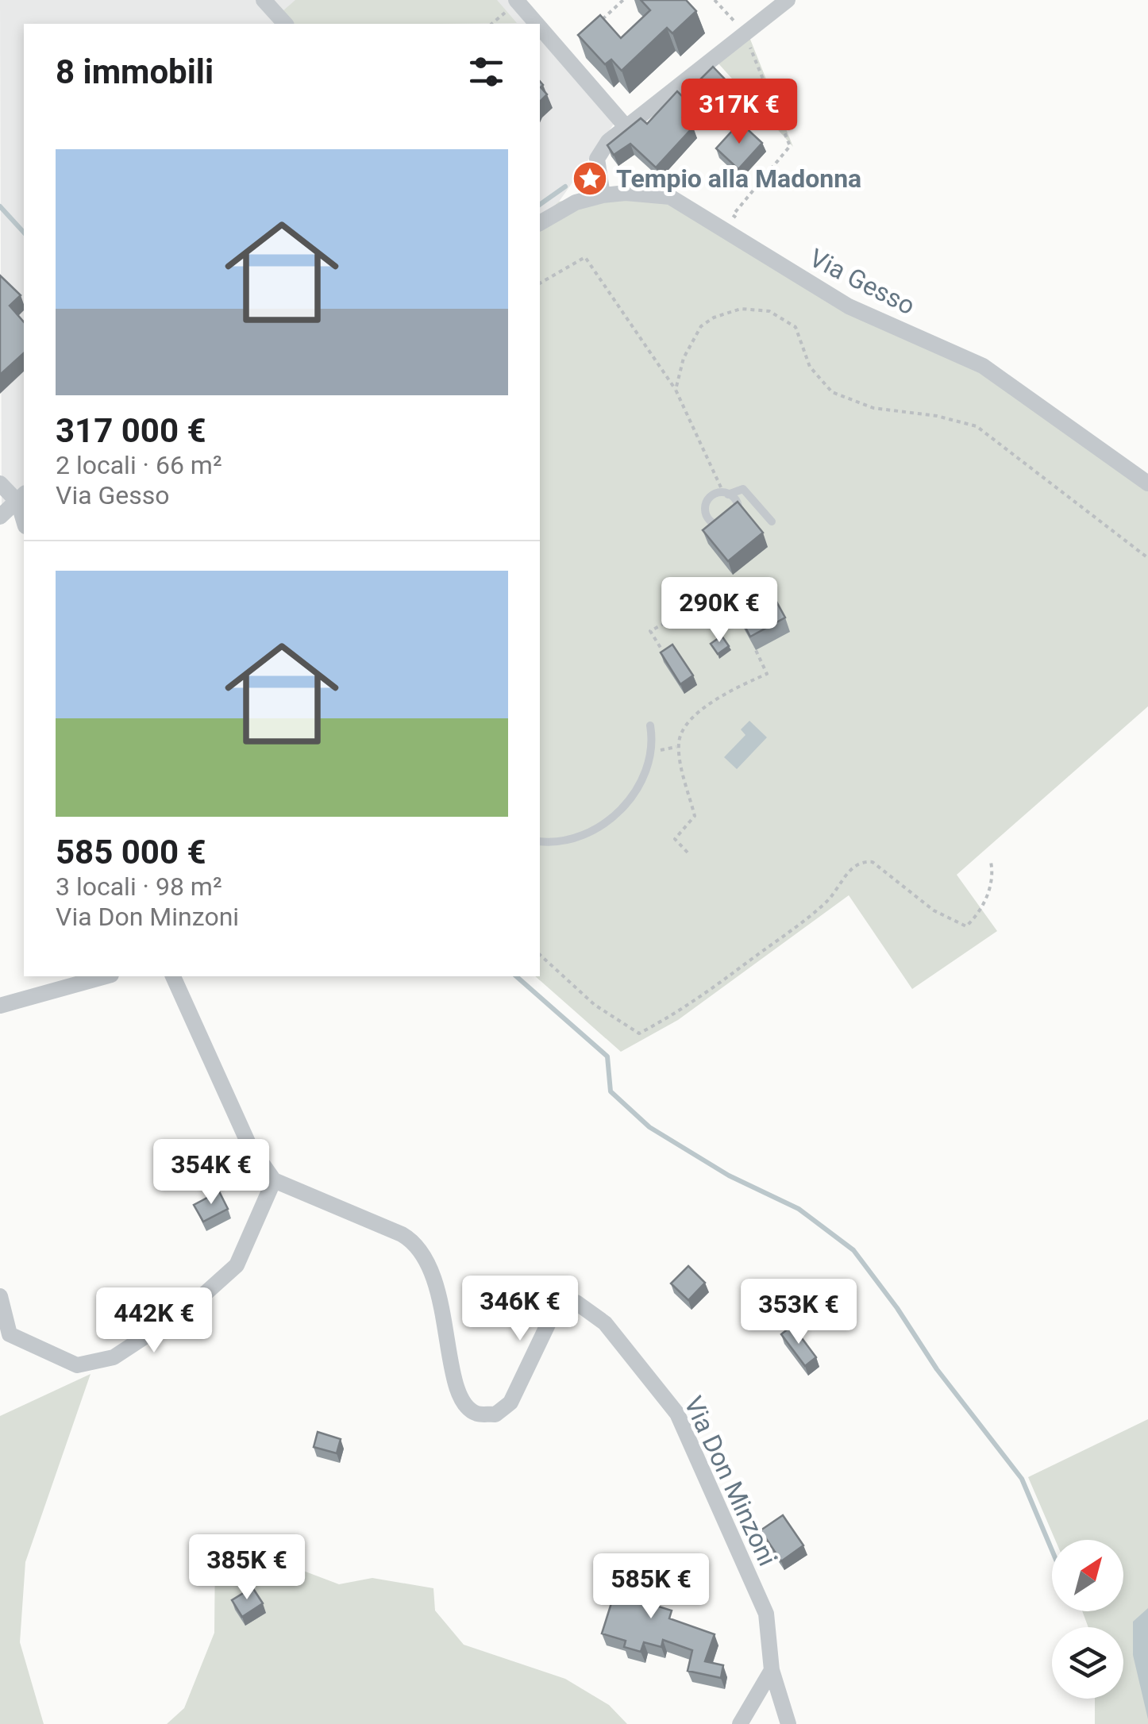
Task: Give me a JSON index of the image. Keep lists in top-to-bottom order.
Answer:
{
  "streets": {
    "street": ["Via Gesso", "Via Don Minzoni"]
  },
  "places": {
    "place": ["Tempio alla Madonna"]
  },
  "north": "top right",
  "page": {
    "heading": "8 immobili",
    "price": [
      "317K €",
      "290K €",
      "354K €",
      "346K €",
      "353K €",
      "442K €",
      "385K €",
      "585K €"
    ],
    "list": [
      {
        "name": "317 000 €",
        "note": "2 locali · 66 m² · Via Gesso"
      },
      {
        "name": "585 000 €",
        "note": "3 locali · 98 m² · Via Don Minzoni"
      }
    ]
  }
}
